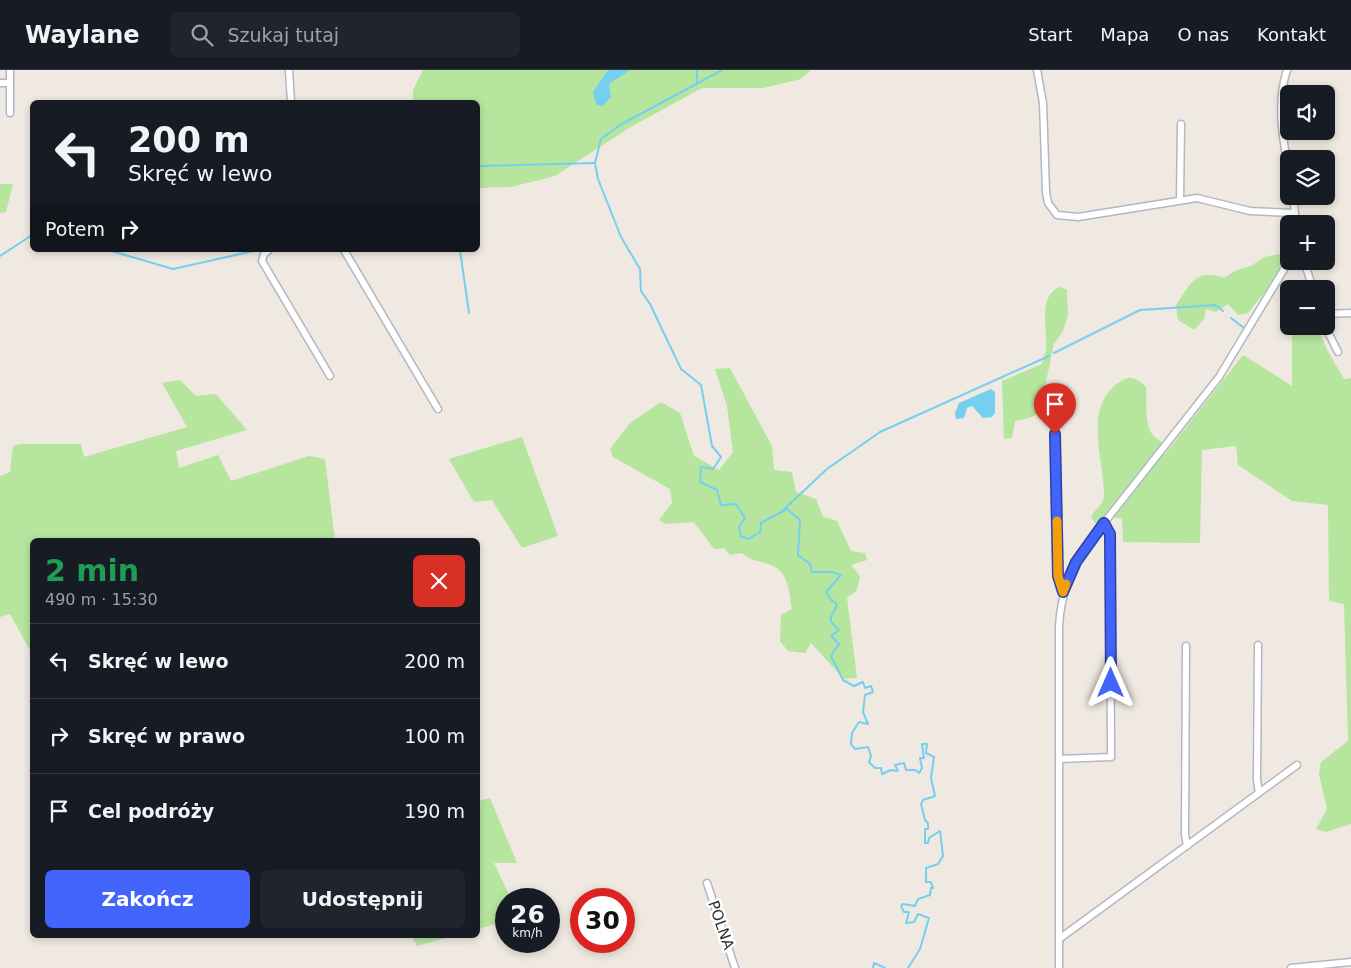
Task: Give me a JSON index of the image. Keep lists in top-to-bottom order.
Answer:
{
  "streets": {
    "street": ["POLNA"]
  },
  "page": {
    "header": "Waylane",
    "search": "Szukaj tutaj",
    "nav": [
      "Start",
      "Mapa",
      "O nas",
      "Kontakt"
    ],
    "map_buttons": ["+", "−"],
    "turn": ["200 m", "Skręć w lewo"],
    "then": "Potem",
    "heading": ["2 min", "490 m · 15:30"],
    "list": [
      {
        "name": "Skręć w lewo",
        "value": "200 m"
      },
      {
        "name": "Skręć w prawo",
        "value": "100 m"
      },
      {
        "name": "Cel podróży",
        "value": "190 m"
      }
    ],
    "buttons": ["Zakończ", "Udostępnij"],
    "speed": "26 km/h",
    "limit": "30"
  }
}
